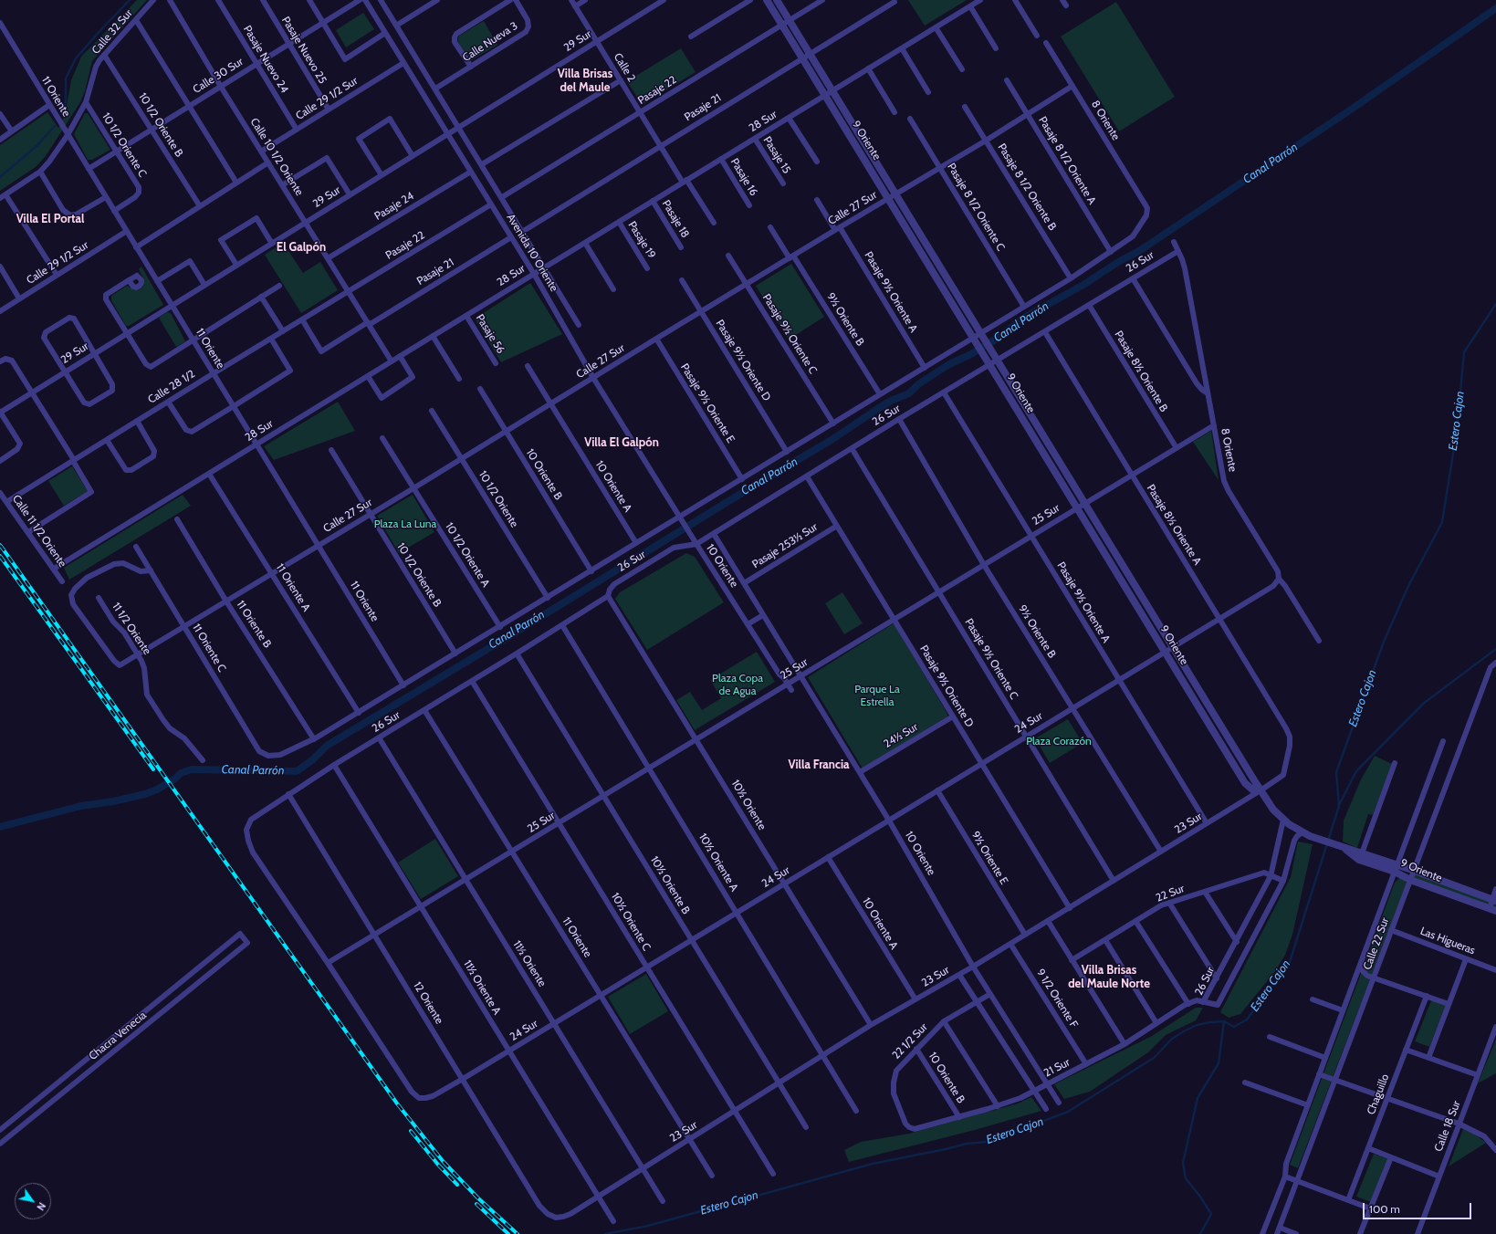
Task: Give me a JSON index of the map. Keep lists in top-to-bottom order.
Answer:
{
  "streets": {
    "street": [
      "Calle 32 Sur",
      "29 Sur",
      "Calle Nueva 3",
      "Pasaje Nuevo 25",
      "Pasaje Nuevo 24",
      "Calle 2",
      "Calle 30 Sur",
      "Pasaje 22",
      "11 Oriente",
      "Calle 29 1/2 Sur",
      "Pasaje 21",
      "8 Oriente",
      "28 Sur",
      "10 1/2 Oriente B",
      "9 Oriente",
      "10 1/2 Oriente C",
      "Pasaje 15",
      "Calle 10 1/2 Oriente",
      "Pasaje 8 1/2 Oriente A",
      "Pasaje 16",
      "Pasaje 8 1/2 Oriente B",
      "Pasaje 24",
      "Pasaje 8 1/2 Oriente C",
      "Calle 27 Sur",
      "Pasaje 18",
      "Pasaje 19",
      "Avenida 10 Oriente",
      "26 Sur",
      "Pasaje 9½ Oriente A",
      "9½ Oriente B",
      "Pasaje 56",
      "Pasaje 9½ Oriente C",
      "Pasaje 9½ Oriente D",
      "Pasaje 8½ Oriente B",
      "Calle 28 1/2",
      "Pasaje 9½ Oriente E",
      "10 Oriente B",
      "10 Oriente A",
      "10 1/2 Oriente",
      "25 Sur",
      "Pasaje 8½ Oriente A",
      "Calle 11 1/2 Oriente",
      "Pasaje 253½ Sur",
      "10 1/2 Oriente A",
      "10 Oriente",
      "11 Oriente A",
      "11 Oriente B",
      "11 1/2 Oriente",
      "11 Oriente C",
      "24 Sur",
      "24½ Sur",
      "10½ Oriente",
      "23 Sur",
      "9½ Oriente E",
      "10½ Oriente A",
      "10½ Oriente B",
      "22 Sur",
      "10½ Oriente C",
      "Las Higueras",
      "Calle 22 Sur",
      "11½ Oriente",
      "11½ Oriente A",
      "9 1/2 Oriente F",
      "12 Oriente",
      "Chacra Venecia",
      "22 1/2 Sur",
      "21 Sur",
      "Chaguillo",
      "Calle 18 Sur"
    ]
  },
  "crossings": [
    ["Calle 32 Sur", "11 Oriente"],
    ["Calle 32 Sur", "10 1/2 Oriente B"],
    ["Calle 32 Sur", "10 1/2 Oriente C"],
    ["29 Sur", "Calle 2"],
    ["29 Sur", "11 Oriente"],
    ["29 Sur", "Calle 10 1/2 Oriente"],
    ["29 Sur", "Avenida 10 Oriente"],
    ["Calle Nueva 3", "Avenida 10 Oriente"],
    ["Pasaje Nuevo 25", "Calle 30 Sur"],
    ["Pasaje Nuevo 25", "Calle 29 1/2 Sur"],
    ["Pasaje Nuevo 24", "Calle 30 Sur"],
    ["Pasaje Nuevo 24", "Calle 29 1/2 Sur"],
    ["Calle 2", "Pasaje 22"],
    ["Calle 2", "Pasaje 21"],
    ["Calle 2", "28 Sur"],
    ["Calle 30 Sur", "11 Oriente"],
    ["Calle 30 Sur", "10 1/2 Oriente B"],
    ["Calle 30 Sur", "10 1/2 Oriente C"],
    ["Calle 30 Sur", "Calle 10 1/2 Oriente"],
    ["Pasaje 22", "9 Oriente"],
    ["Pasaje 22", "Calle 10 1/2 Oriente"],
    ["Pasaje 22", "Avenida 10 Oriente"],
    ["Pasaje 22", "Calle 28 1/2"],
    ["11 Oriente", "Calle 29 1/2 Sur"],
    ["11 Oriente", "28 Sur"],
    ["11 Oriente", "10 1/2 Oriente C"],
    ["11 Oriente", "Calle 27 Sur"],
    ["11 Oriente", "26 Sur"],
    ["11 Oriente", "Calle 28 1/2"],
    ["11 Oriente", "25 Sur"],
    ["11 Oriente", "24 Sur"],
    ["11 Oriente", "23 Sur"],
    ["Calle 29 1/2 Sur", "Calle 10 1/2 Oriente"],
    ["Calle 29 1/2 Sur", "Avenida 10 Oriente"],
    ["Pasaje 21", "9 Oriente"],
    ["Pasaje 21", "Calle 10 1/2 Oriente"],
    ["Pasaje 21", "Avenida 10 Oriente"],
    ["Pasaje 21", "Calle 28 1/2"],
    ["8 Oriente", "Calle 27 Sur"],
    ["8 Oriente", "26 Sur"],
    ["8 Oriente", "25 Sur"],
    ["8 Oriente", "24 Sur"],
    ["28 Sur", "9 Oriente"],
    ["28 Sur", "Pasaje 15"],
    ["28 Sur", "Calle 10 1/2 Oriente"],
    ["28 Sur", "Pasaje 16"],
    ["28 Sur", "Pasaje 18"],
    ["28 Sur", "Pasaje 19"],
    ["28 Sur", "Avenida 10 Oriente"],
    ["28 Sur", "Pasaje 56"],
    ["28 Sur", "Calle 11 1/2 Oriente"],
    ["28 Sur", "11 Oriente A"],
    ["10 1/2 Oriente B", "Calle 27 Sur"],
    ["10 1/2 Oriente B", "26 Sur"],
    ["9 Oriente", "Calle 27 Sur"],
    ["9 Oriente", "26 Sur"],
    ["9 Oriente", "25 Sur"],
    ["9 Oriente", "24 Sur"],
    ["9 Oriente", "23 Sur"],
    ["9 Oriente", "Calle 22 Sur"],
    ["Calle 10 1/2 Oriente", "Pasaje 24"],
    ["Calle 10 1/2 Oriente", "Calle 28 1/2"],
    ["Pasaje 8 1/2 Oriente A", "Calle 27 Sur"],
    ["Pasaje 8 1/2 Oriente A", "26 Sur"],
    ["Pasaje 8 1/2 Oriente B", "Calle 27 Sur"],
    ["Pasaje 8 1/2 Oriente B", "26 Sur"],
    ["Pasaje 24", "Avenida 10 Oriente"],
    ["Pasaje 8 1/2 Oriente C", "Calle 27 Sur"],
    ["Pasaje 8 1/2 Oriente C", "26 Sur"],
    ["Calle 27 Sur", "Avenida 10 Oriente"],
    ["Calle 27 Sur", "Pasaje 9½ Oriente A"],
    ["Calle 27 Sur", "9½ Oriente B"],
    ["Calle 27 Sur", "Pasaje 9½ Oriente C"],
    ["Calle 27 Sur", "Pasaje 9½ Oriente D"],
    ["Calle 27 Sur", "Pasaje 9½ Oriente E"],
    ["Calle 27 Sur", "10 Oriente B"],
    ["Calle 27 Sur", "10 Oriente A"],
    ["Calle 27 Sur", "10 1/2 Oriente"],
    ["Calle 27 Sur", "10 1/2 Oriente A"],
    ["Calle 27 Sur", "11 Oriente A"],
    ["Calle 27 Sur", "11 Oriente B"],
    ["Calle 27 Sur", "11 1/2 Oriente"],
    ["Calle 27 Sur", "11 Oriente C"],
    ["Avenida 10 Oriente", "26 Sur"],
    ["Avenida 10 Oriente", "10 Oriente"],
    ["26 Sur", "Pasaje 9½ Oriente A"],
    ["26 Sur", "9½ Oriente B"],
    ["26 Sur", "Pasaje 9½ Oriente C"],
    ["26 Sur", "Pasaje 9½ Oriente D"],
    ["26 Sur", "Pasaje 8½ Oriente B"],
    ["26 Sur", "Pasaje 9½ Oriente E"],
    ["26 Sur", "10 Oriente B"],
    ["26 Sur", "10 Oriente A"],
    ["26 Sur", "10 1/2 Oriente"],
    ["26 Sur", "25 Sur"],
    ["26 Sur", "Pasaje 8½ Oriente A"],
    ["26 Sur", "10 1/2 Oriente A"],
    ["26 Sur", "10 Oriente"],
    ["26 Sur", "11 Oriente A"],
    ["26 Sur", "11 Oriente B"],
    ["26 Sur", "11 Oriente C"],
    ["26 Sur", "24 Sur"],
    ["26 Sur", "10½ Oriente"],
    ["26 Sur", "10½ Oriente A"],
    ["26 Sur", "10½ Oriente B"],
    ["26 Sur", "22 Sur"],
    ["26 Sur", "10½ Oriente C"],
    ["26 Sur", "11½ Oriente"],
    ["26 Sur", "11½ Oriente A"],
    ["26 Sur", "12 Oriente"],
    ["26 Sur", "21 Sur"],
    ["Pasaje 9½ Oriente A", "25 Sur"],
    ["Pasaje 9½ Oriente A", "24 Sur"],
    ["Pasaje 9½ Oriente A", "23 Sur"],
    ["9½ Oriente B", "25 Sur"],
    ["9½ Oriente B", "24 Sur"],
    ["9½ Oriente B", "23 Sur"],
    ["Pasaje 9½ Oriente C", "25 Sur"],
    ["Pasaje 9½ Oriente C", "24 Sur"],
    ["Pasaje 9½ Oriente C", "23 Sur"],
    ["Pasaje 9½ Oriente D", "25 Sur"],
    ["Pasaje 9½ Oriente D", "Pasaje 253½ Sur"],
    ["Pasaje 9½ Oriente D", "24 Sur"],
    ["Pasaje 9½ Oriente D", "24½ Sur"],
    ["Pasaje 9½ Oriente D", "23 Sur"],
    ["Pasaje 8½ Oriente B", "25 Sur"],
    ["Calle 28 1/2", "Calle 11 1/2 Oriente"],
    ["10 Oriente B", "22 1/2 Sur"],
    ["10 Oriente B", "21 Sur"],
    ["10 Oriente A", "24 Sur"],
    ["10 Oriente A", "23 Sur"],
    ["25 Sur", "Pasaje 8½ Oriente A"],
    ["25 Sur", "10 Oriente"],
    ["25 Sur", "24 Sur"],
    ["25 Sur", "10½ Oriente"],
    ["25 Sur", "10½ Oriente A"],
    ["25 Sur", "10½ Oriente B"],
    ["25 Sur", "10½ Oriente C"],
    ["25 Sur", "11½ Oriente"],
    ["25 Sur", "11½ Oriente A"],
    ["25 Sur", "12 Oriente"],
    ["Pasaje 8½ Oriente A", "24 Sur"],
    ["Pasaje 8½ Oriente A", "23 Sur"],
    ["Pasaje 253½ Sur", "10 Oriente"],
    ["10 Oriente", "24 Sur"],
    ["10 Oriente", "24½ Sur"],
    ["10 Oriente", "23 Sur"],
    ["10 Oriente", "22 1/2 Sur"],
    ["10 Oriente", "21 Sur"],
    ["24 Sur", "10½ Oriente"],
    ["24 Sur", "9½ Oriente E"],
    ["24 Sur", "10½ Oriente A"],
    ["24 Sur", "10½ Oriente B"],
    ["24 Sur", "10½ Oriente C"],
    ["24 Sur", "11½ Oriente"],
    ["24 Sur", "11½ Oriente A"],
    ["24 Sur", "12 Oriente"],
    ["10½ Oriente", "23 Sur"],
    ["23 Sur", "9½ Oriente E"],
    ["23 Sur", "10½ Oriente A"],
    ["23 Sur", "10½ Oriente B"],
    ["23 Sur", "10½ Oriente C"],
    ["23 Sur", "11½ Oriente"],
    ["23 Sur", "11½ Oriente A"],
    ["23 Sur", "9 1/2 Oriente F"],
    ["23 Sur", "12 Oriente"],
    ["Las Higueras", "Calle 22 Sur"],
    ["9 1/2 Oriente F", "21 Sur"],
    ["22 1/2 Sur", "21 Sur"]
  ],
  "districts": [
    "Villa Brisas del Maule",
    "Villa El Portal",
    "El Galpón",
    "Villa El Galpón",
    "Villa Francia",
    "Villa Brisas del Maule Norte"
  ],
  "water": ["Canal Parrón", "Estero Cajon"],
  "parks": [
    "Plaza La Luna",
    "Plaza Copa de Agua",
    "Parque La Estrella",
    "Plaza Corazón"
  ],
  "scale_bar": "100 m",
  "north": "bottom right"
}
